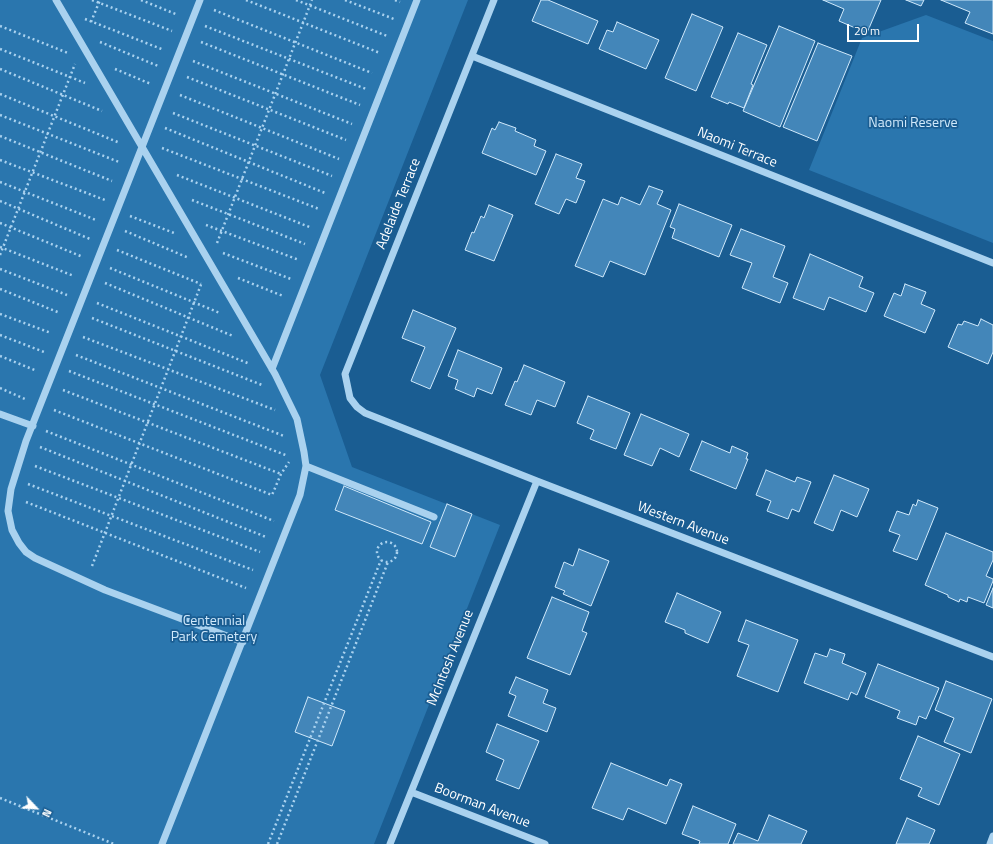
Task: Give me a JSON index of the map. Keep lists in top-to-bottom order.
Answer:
{
  "streets": {
    "street": [
      "Naomi Terrace",
      "Adelaide Terrace",
      "Western Avenue",
      "McIntosh Avenue",
      "Boorman Avenue"
    ]
  },
  "crossings": [
    ["Naomi Terrace", "Adelaide Terrace"],
    ["Adelaide Terrace", "Western Avenue"],
    ["Western Avenue", "McIntosh Avenue"],
    ["McIntosh Avenue", "Boorman Avenue"]
  ],
  "parks": ["Naomi Reserve", "Centennial Park Cemetery"],
  "scale_bar": "20 m",
  "north": "bottom right"
}
